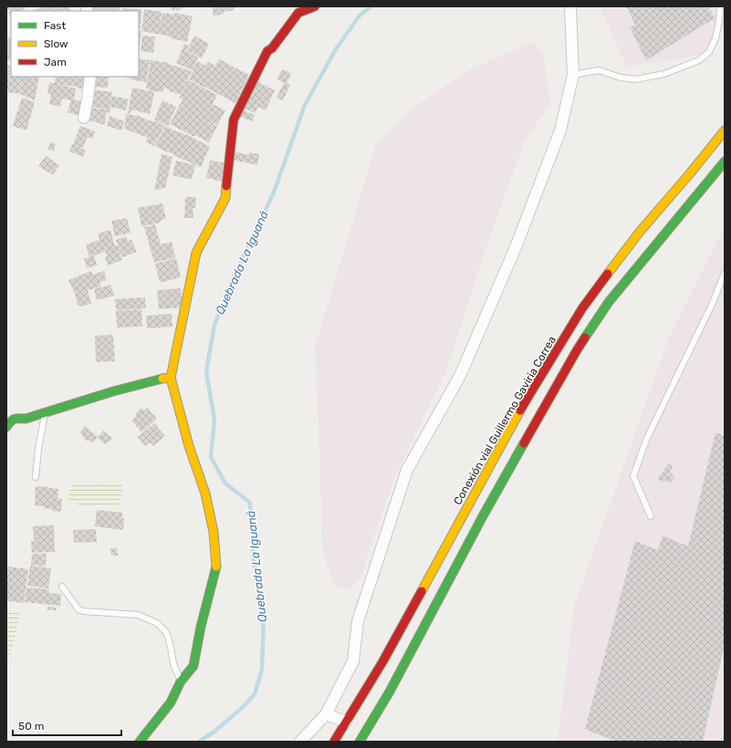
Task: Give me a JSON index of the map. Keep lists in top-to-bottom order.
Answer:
{
  "streets": {
    "main road": ["Conexión vial Guillermo Gaviria Correa"]
  },
  "water": ["Quebrada La Iguaná"],
  "legend": ["Fast", "Slow", "Jam"],
  "scale_bar": "50 m"
}
